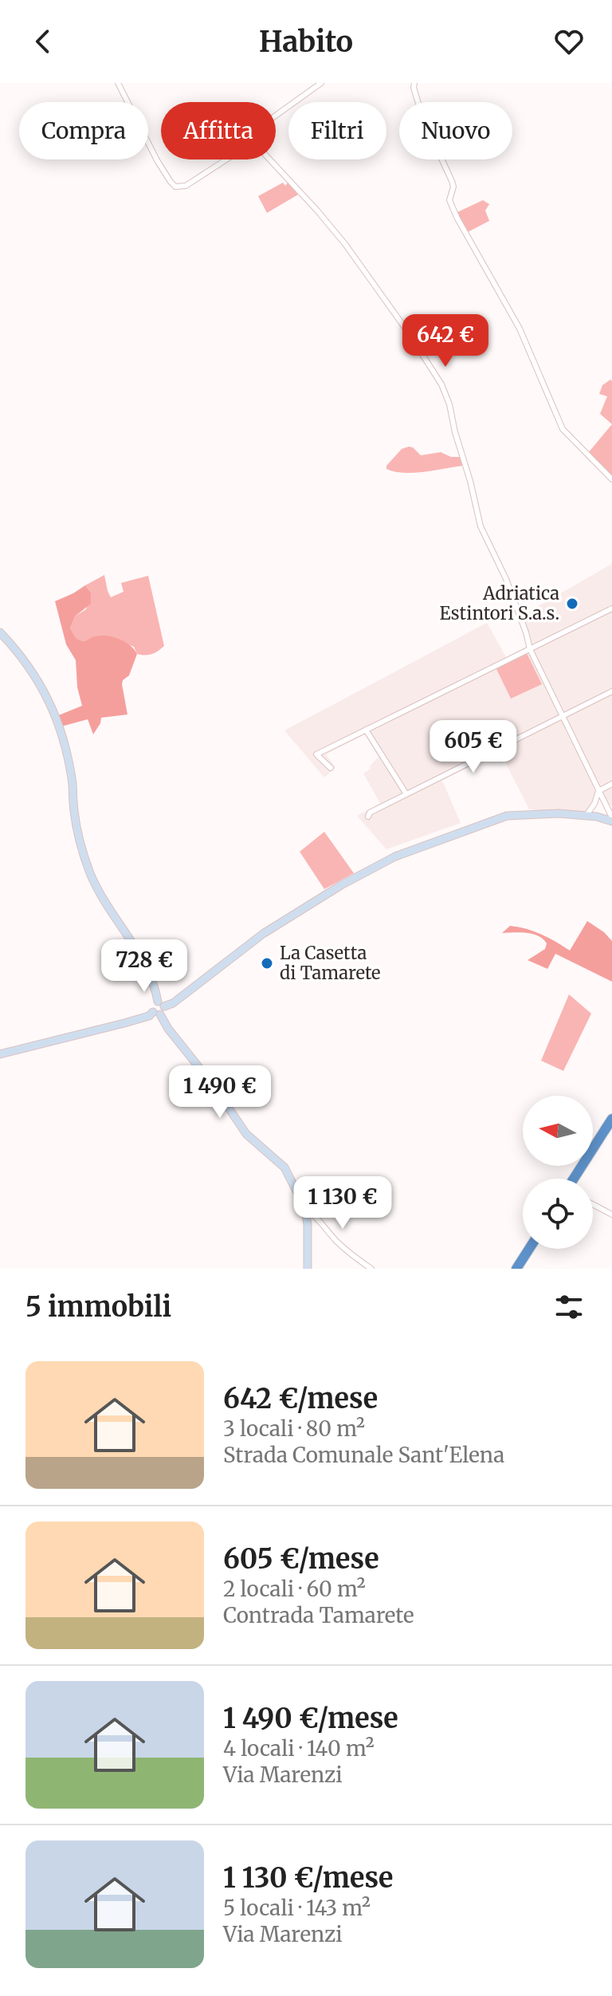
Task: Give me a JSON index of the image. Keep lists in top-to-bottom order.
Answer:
{
  "places": ["Adriatica Estintori S.a.s.", "La Casetta di Tamarete"],
  "north": "left",
  "page": {
    "header": "Habito",
    "chip": [
      "Compra",
      "Affitta",
      "Filtri",
      "Nuovo"
    ],
    "price": [
      "642 €",
      "605 €",
      "728 €",
      "1 490 €",
      "1 130 €"
    ],
    "heading": "5 immobili",
    "list": [
      {
        "name": "642 €/mese",
        "note": "3 locali · 80 m² · Strada Comunale Sant'Elena"
      },
      {
        "name": "605 €/mese",
        "note": "2 locali · 60 m² · Contrada Tamarete"
      },
      {
        "name": "1 490 €/mese",
        "note": "4 locali · 140 m² · Via Marenzi"
      },
      {
        "name": "1 130 €/mese",
        "note": "5 locali · 143 m² · Via Marenzi"
      }
    ]
  }
}
